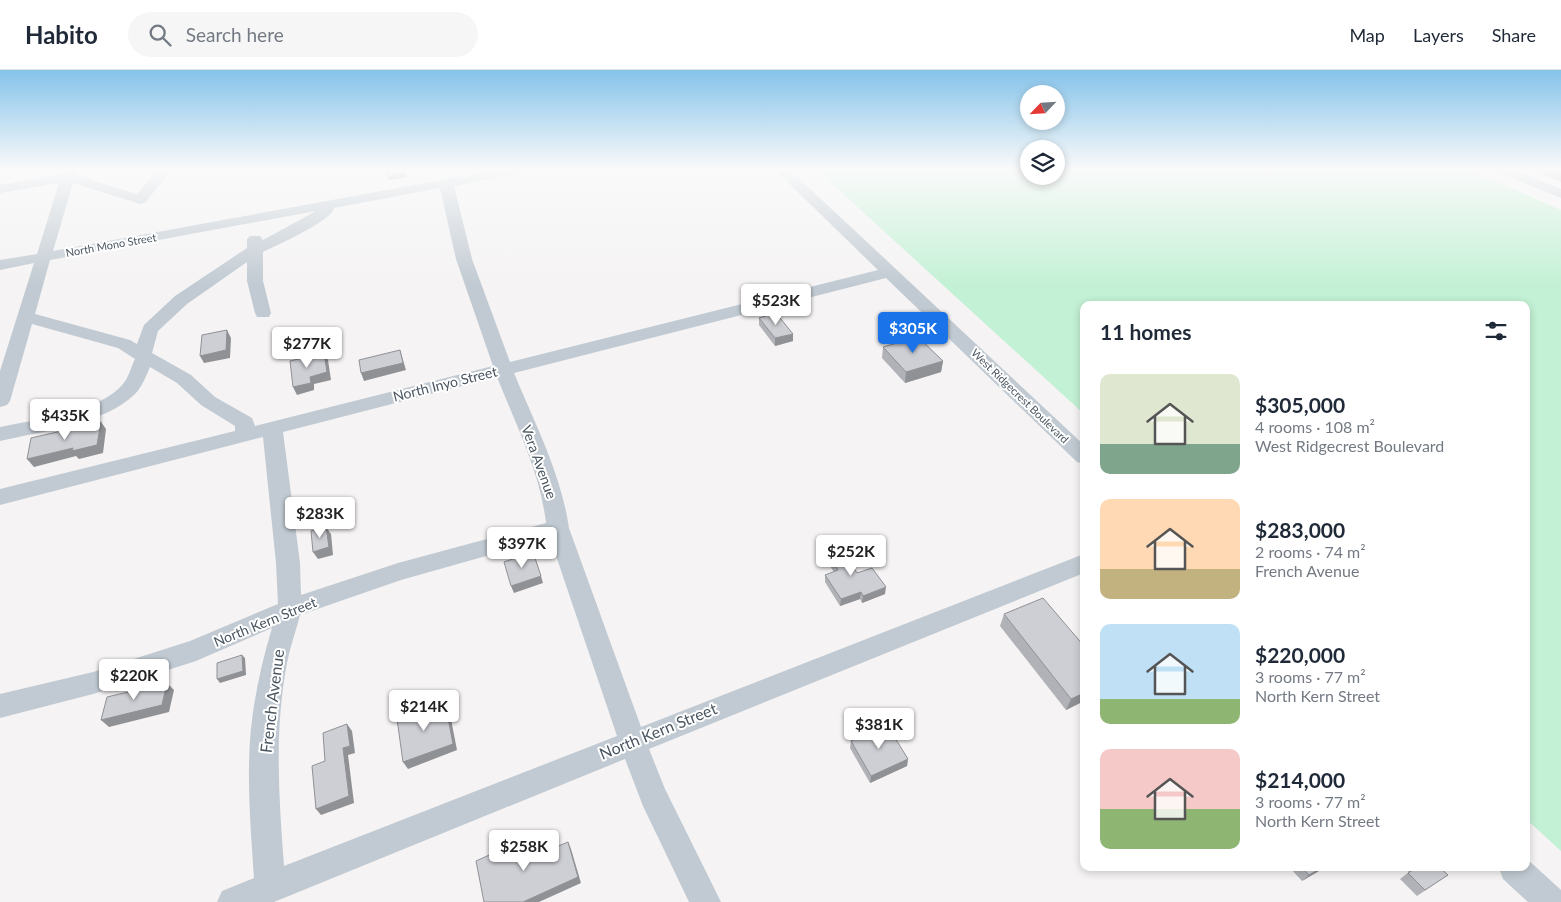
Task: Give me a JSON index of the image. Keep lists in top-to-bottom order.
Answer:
{
  "streets": {
    "street": [
      "North Mono Street",
      "North Inyo Street",
      "West Ridgecrest Boulevard",
      "Vera Avenue",
      "North Kern Street",
      "French Avenue"
    ]
  },
  "crossings": [
    ["North Inyo Street", "West Ridgecrest Boulevard"],
    ["North Inyo Street", "Vera Avenue"],
    ["North Inyo Street", "French Avenue"],
    ["Vera Avenue", "North Kern Street"],
    ["North Kern Street", "French Avenue"]
  ],
  "north": "bottom left",
  "page": {
    "header": "Habito",
    "search": "Search here",
    "nav": ["Map", "Layers", "Share"],
    "price": [
      "$523K",
      "$305K",
      "$277K",
      "$435K",
      "$283K",
      "$397K",
      "$252K",
      "$220K",
      "$214K",
      "$381K",
      "$258K"
    ],
    "heading": "11 homes",
    "list": [
      {
        "name": "$305,000",
        "note": "4 rooms · 108 m² · West Ridgecrest Boulevard"
      },
      {
        "name": "$283,000",
        "note": "2 rooms · 74 m² · French Avenue"
      },
      {
        "name": "$220,000",
        "note": "3 rooms · 77 m² · North Kern Street"
      },
      {
        "name": "$214,000",
        "note": "3 rooms · 77 m² · North Kern Street"
      }
    ]
  }
}
